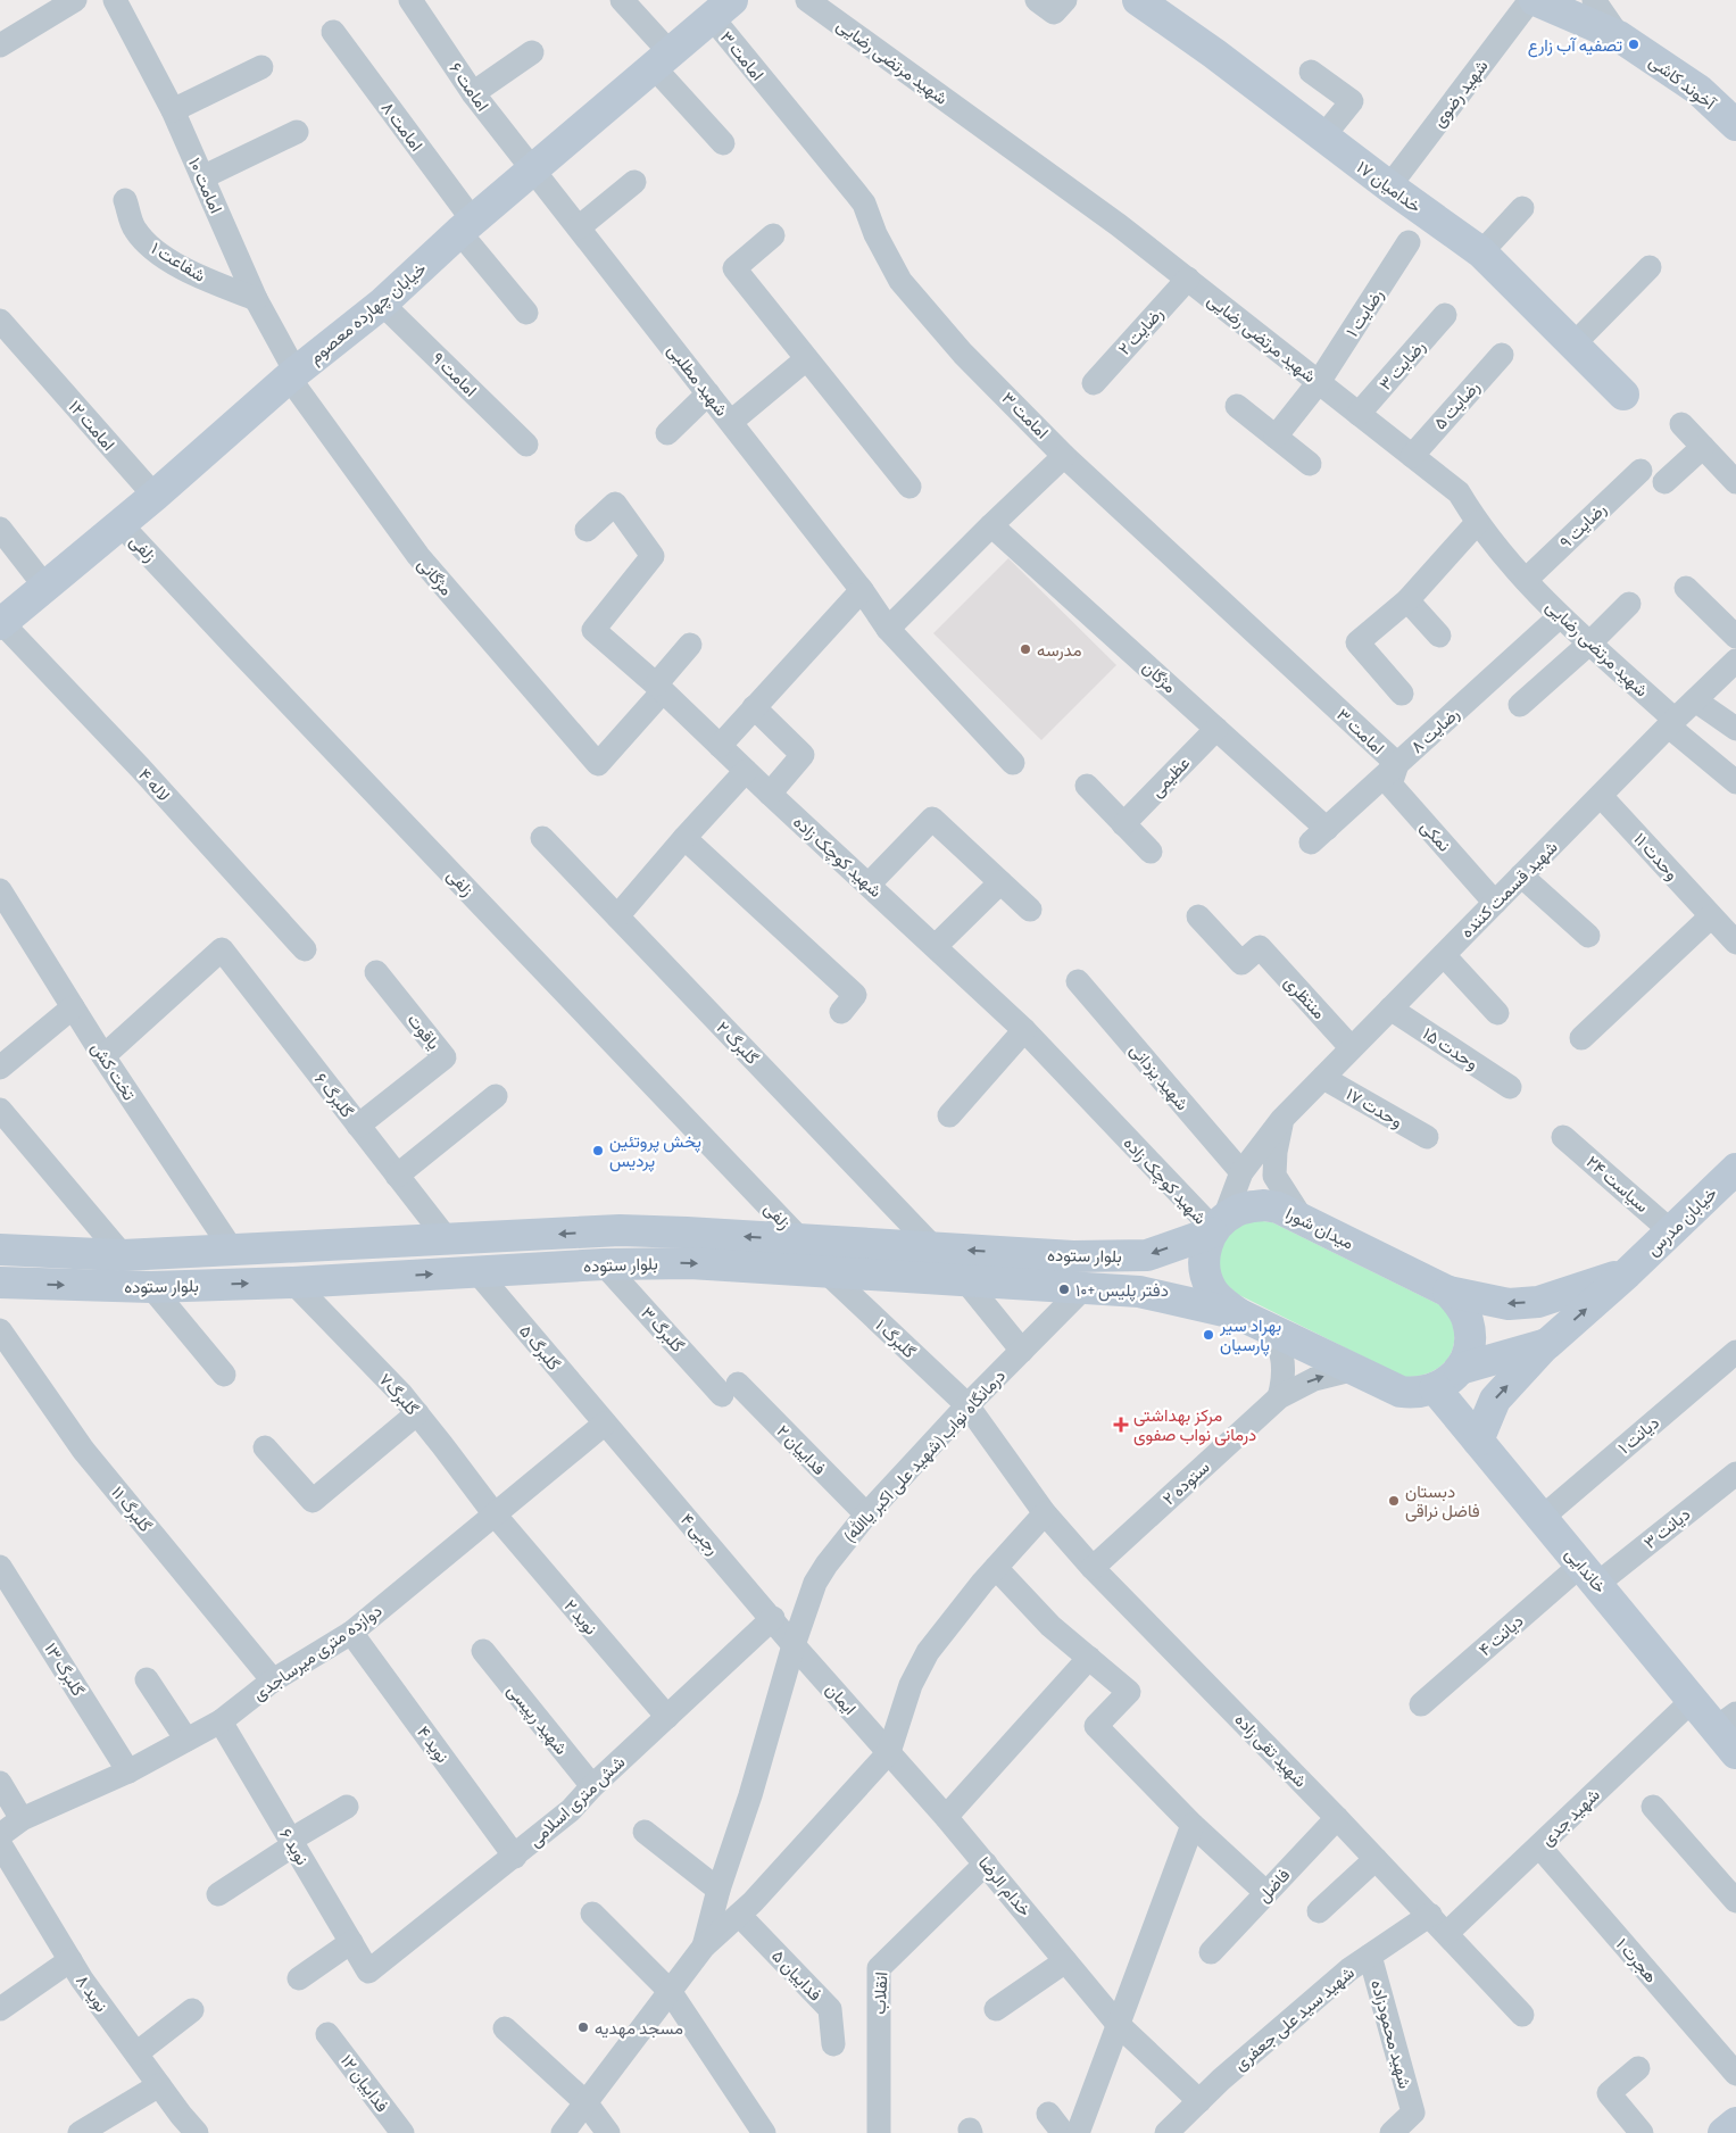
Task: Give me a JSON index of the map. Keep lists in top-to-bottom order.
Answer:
{
  "streets": {
    "main road": [
      "آخوند کاشی",
      "خدامیان ۱۷",
      "خیابان چهارده معصوم",
      "خیابان مدرس",
      "میدان شورا",
      "بلوار ستوده",
      "خاندایی"
    ],
    "street": [
      "امامت ۳",
      "شهید مرتضی رضایی",
      "امامت ۶",
      "شهید رضوی",
      "امامت ۸",
      "امامت ۱۰",
      "شفاعت ۱",
      "رضایت ۱",
      "رضایت ۲",
      "رضایت ۳",
      "امامت ۹",
      "شهید مطلبی",
      "رضایت ۵",
      "امامت ۱۲",
      "رضایت ۹",
      "زلفی",
      "مژگانی",
      "مژگان",
      "رضایت ۸",
      "عظیمی",
      "لاله ۴",
      "نمکی",
      "شهید کوچک زاده",
      "وحدت ۱۱",
      "شهید قسمت کننده",
      "منتظری",
      "یاقوت",
      "گلبرگ ۲",
      "وحدت ۱۵",
      "تخت کش",
      "شهید یزدانی",
      "گلبرگ ۶",
      "وحدت ۱۷",
      "سیاست ۲۴",
      "گلبرگ ۳",
      "گلبرگ ۱",
      "گلبرگ ۵",
      "گلبرگ۷",
      "دیانت ۱",
      "فداییان ۲",
      "درمانگاه نواب (شهید علی اکبر یاالله)",
      "ستوده ۲",
      "گلبرگ ۱۱",
      "دیانت ۳",
      "رجبی ۴",
      "نوید ۲",
      "دیانت ۴",
      "دوازده متری میرساجدی",
      "گلبرگ ۱۳",
      "ایمان",
      "شهید رپیسی",
      "نوید ۴",
      "شهید تقی زاده",
      "شش متری اسلامی",
      "شهید جدی",
      "نوید ۶",
      "فاضل",
      "خدام الرضا",
      "هجرت ۱",
      "فداییان ۵",
      "نوید ۸",
      "انقلاب",
      "شهید سید علی جعفری",
      "شهید محمودزاده",
      "فداییان ۱۲"
    ]
  },
  "crossings": [
    ["امامت ۳", "خیابان چهارده معصوم"],
    ["امامت ۳", "رضایت ۸"],
    ["امامت ۳", "نمکی"],
    ["شهید مرتضی رضایی", "رضایت ۱"],
    ["شهید مرتضی رضایی", "رضایت ۲"],
    ["شهید مرتضی رضایی", "رضایت ۳"],
    ["شهید مرتضی رضایی", "رضایت ۵"],
    ["شهید مرتضی رضایی", "رضایت ۹"],
    ["شهید مرتضی رضایی", "رضایت ۸"],
    ["شهید مرتضی رضایی", "شهید قسمت کننده"],
    ["آخوند کاشی", "شهید رضوی"],
    ["امامت ۶", "خیابان چهارده معصوم"],
    ["امامت ۶", "شهید مطلبی"],
    ["شهید رضوی", "خدامیان ۱۷"],
    ["امامت ۸", "خیابان چهارده معصوم"],
    ["امامت ۱۰", "شفاعت ۱"],
    ["امامت ۱۰", "خیابان چهارده معصوم"],
    ["امامت ۱۰", "مژگانی"],
    ["خیابان چهارده معصوم", "امامت ۹"],
    ["خیابان چهارده معصوم", "شهید مطلبی"],
    ["خیابان چهارده معصوم", "امامت ۱۲"],
    ["خیابان چهارده معصوم", "زلفی"],
    ["خیابان چهارده معصوم", "مژگانی"],
    ["خیابان چهارده معصوم", "لاله ۴"],
    ["زلفی", "بلوار ستوده"],
    ["مژگانی", "شهید کوچک زاده"],
    ["مژگان", "رضایت ۸"],
    ["مژگان", "عظیمی"],
    ["رضایت ۸", "نمکی"],
    ["نمکی", "شهید قسمت کننده"],
    ["شهید کوچک زاده", "شهید قسمت کننده"],
    ["شهید کوچک زاده", "میدان شورا"],
    ["شهید کوچک زاده", "بلوار ستوده"],
    ["وحدت ۱۱", "شهید قسمت کننده"],
    ["شهید قسمت کننده", "منتظری"],
    ["شهید قسمت کننده", "وحدت ۱۵"],
    ["شهید قسمت کننده", "شهید یزدانی"],
    ["شهید قسمت کننده", "وحدت ۱۷"],
    ["شهید قسمت کننده", "میدان شورا"],
    ["شهید قسمت کننده", "بلوار ستوده"],
    ["یاقوت", "گلبرگ ۶"],
    ["گلبرگ ۲", "بلوار ستوده"],
    ["تخت کش", "گلبرگ ۶"],
    ["تخت کش", "بلوار ستوده"],
    ["گلبرگ ۶", "بلوار ستوده"],
    ["سیاست ۲۴", "خیابان مدرس"],
    ["خیابان مدرس", "خاندایی"],
    ["میدان شورا", "بلوار ستوده"],
    ["بلوار ستوده", "گلبرگ ۳"],
    ["بلوار ستوده", "گلبرگ ۱"],
    ["بلوار ستوده", "گلبرگ ۵"],
    ["بلوار ستوده", "گلبرگ۷"],
    ["بلوار ستوده", "درمانگاه نواب (شهید علی اکبر یاالله)"],
    ["گلبرگ ۳", "فداییان ۲"],
    ["گلبرگ ۱", "درمانگاه نواب (شهید علی اکبر یاالله)"],
    ["گلبرگ ۱", "شهید تقی زاده"],
    ["گلبرگ ۵", "رجبی ۴"],
    ["گلبرگ ۵", "دوازده متری میرساجدی"],
    ["گلبرگ۷", "نوید ۲"],
    ["گلبرگ۷", "دوازده متری میرساجدی"],
    ["دیانت ۱", "خاندایی"],
    ["فداییان ۲", "درمانگاه نواب (شهید علی اکبر یاالله)"],
    ["درمانگاه نواب (شهید علی اکبر یاالله)", "رجبی ۴"],
    ["درمانگاه نواب (شهید علی اکبر یاالله)", "ایمان"],
    ["ستوده ۲", "شهید تقی زاده"],
    ["گلبرگ ۱۱", "دوازده متری میرساجدی"],
    ["دیانت ۳", "خاندایی"],
    ["دیانت ۳", "دیانت ۴"],
    ["رجبی ۴", "دوازده متری میرساجدی"],
    ["رجبی ۴", "ایمان"],
    ["رجبی ۴", "شش متری اسلامی"],
    ["خاندایی", "دیانت ۴"],
    ["خاندایی", "شهید جدی"],
    ["نوید ۲", "دوازده متری میرساجدی"],
    ["نوید ۲", "شش متری اسلامی"],
    ["دوازده متری میرساجدی", "گلبرگ ۱۳"],
    ["دوازده متری میرساجدی", "نوید ۴"],
    ["دوازده متری میرساجدی", "نوید ۶"],
    ["ایمان", "خدام الرضا"],
    ["شهید رپیسی", "شش متری اسلامی"],
    ["نوید ۴", "شش متری اسلامی"],
    ["شهید تقی زاده", "شهید جدی"],
    ["شهید تقی زاده", "فاضل"],
    ["شهید تقی زاده", "شهید سید علی جعفری"],
    ["شش متری اسلامی", "نوید ۶"],
    ["شهید جدی", "هجرت ۱"],
    ["خدام الرضا", "انقلاب"],
    ["خدام الرضا", "شهید سید علی جعفری"],
    ["شهید سید علی جعفری", "شهید محمودزاده"]
  ],
  "one_way": ["خیابان مدرس"],
  "places": {
    "other": [
      "تصفیه آب زارع",
      "مدرسه",
      "پخش پروتئین پردیس",
      "دفتر پلیس +۱۰",
      "بهراد سیر پارسیان",
      "دبستان فاضل نراقی",
      "مسجد مهدیه"
    ],
    "health": ["مرکز بهداشتی درمانی نواب صفوی"]
  }
}
